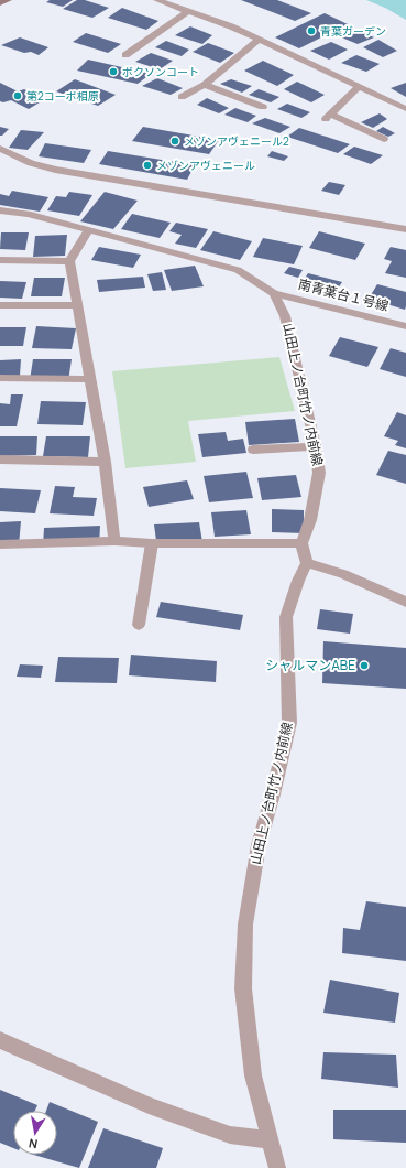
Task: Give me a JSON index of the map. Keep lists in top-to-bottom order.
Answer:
{
  "streets": {
    "street": ["南青葉台１号線", "山田上ノ台町竹ノ内前線"]
  },
  "crossings": [
    ["南青葉台１号線", "山田上ノ台町竹ノ内前線"]
  ],
  "places": [
    "青葉ガーデン",
    "ボクソンコート",
    "第2コーポ相原",
    "メゾンアヴェニール2",
    "メゾンアヴェニール",
    "シャルマンABE"
  ],
  "north": "bottom"
}
